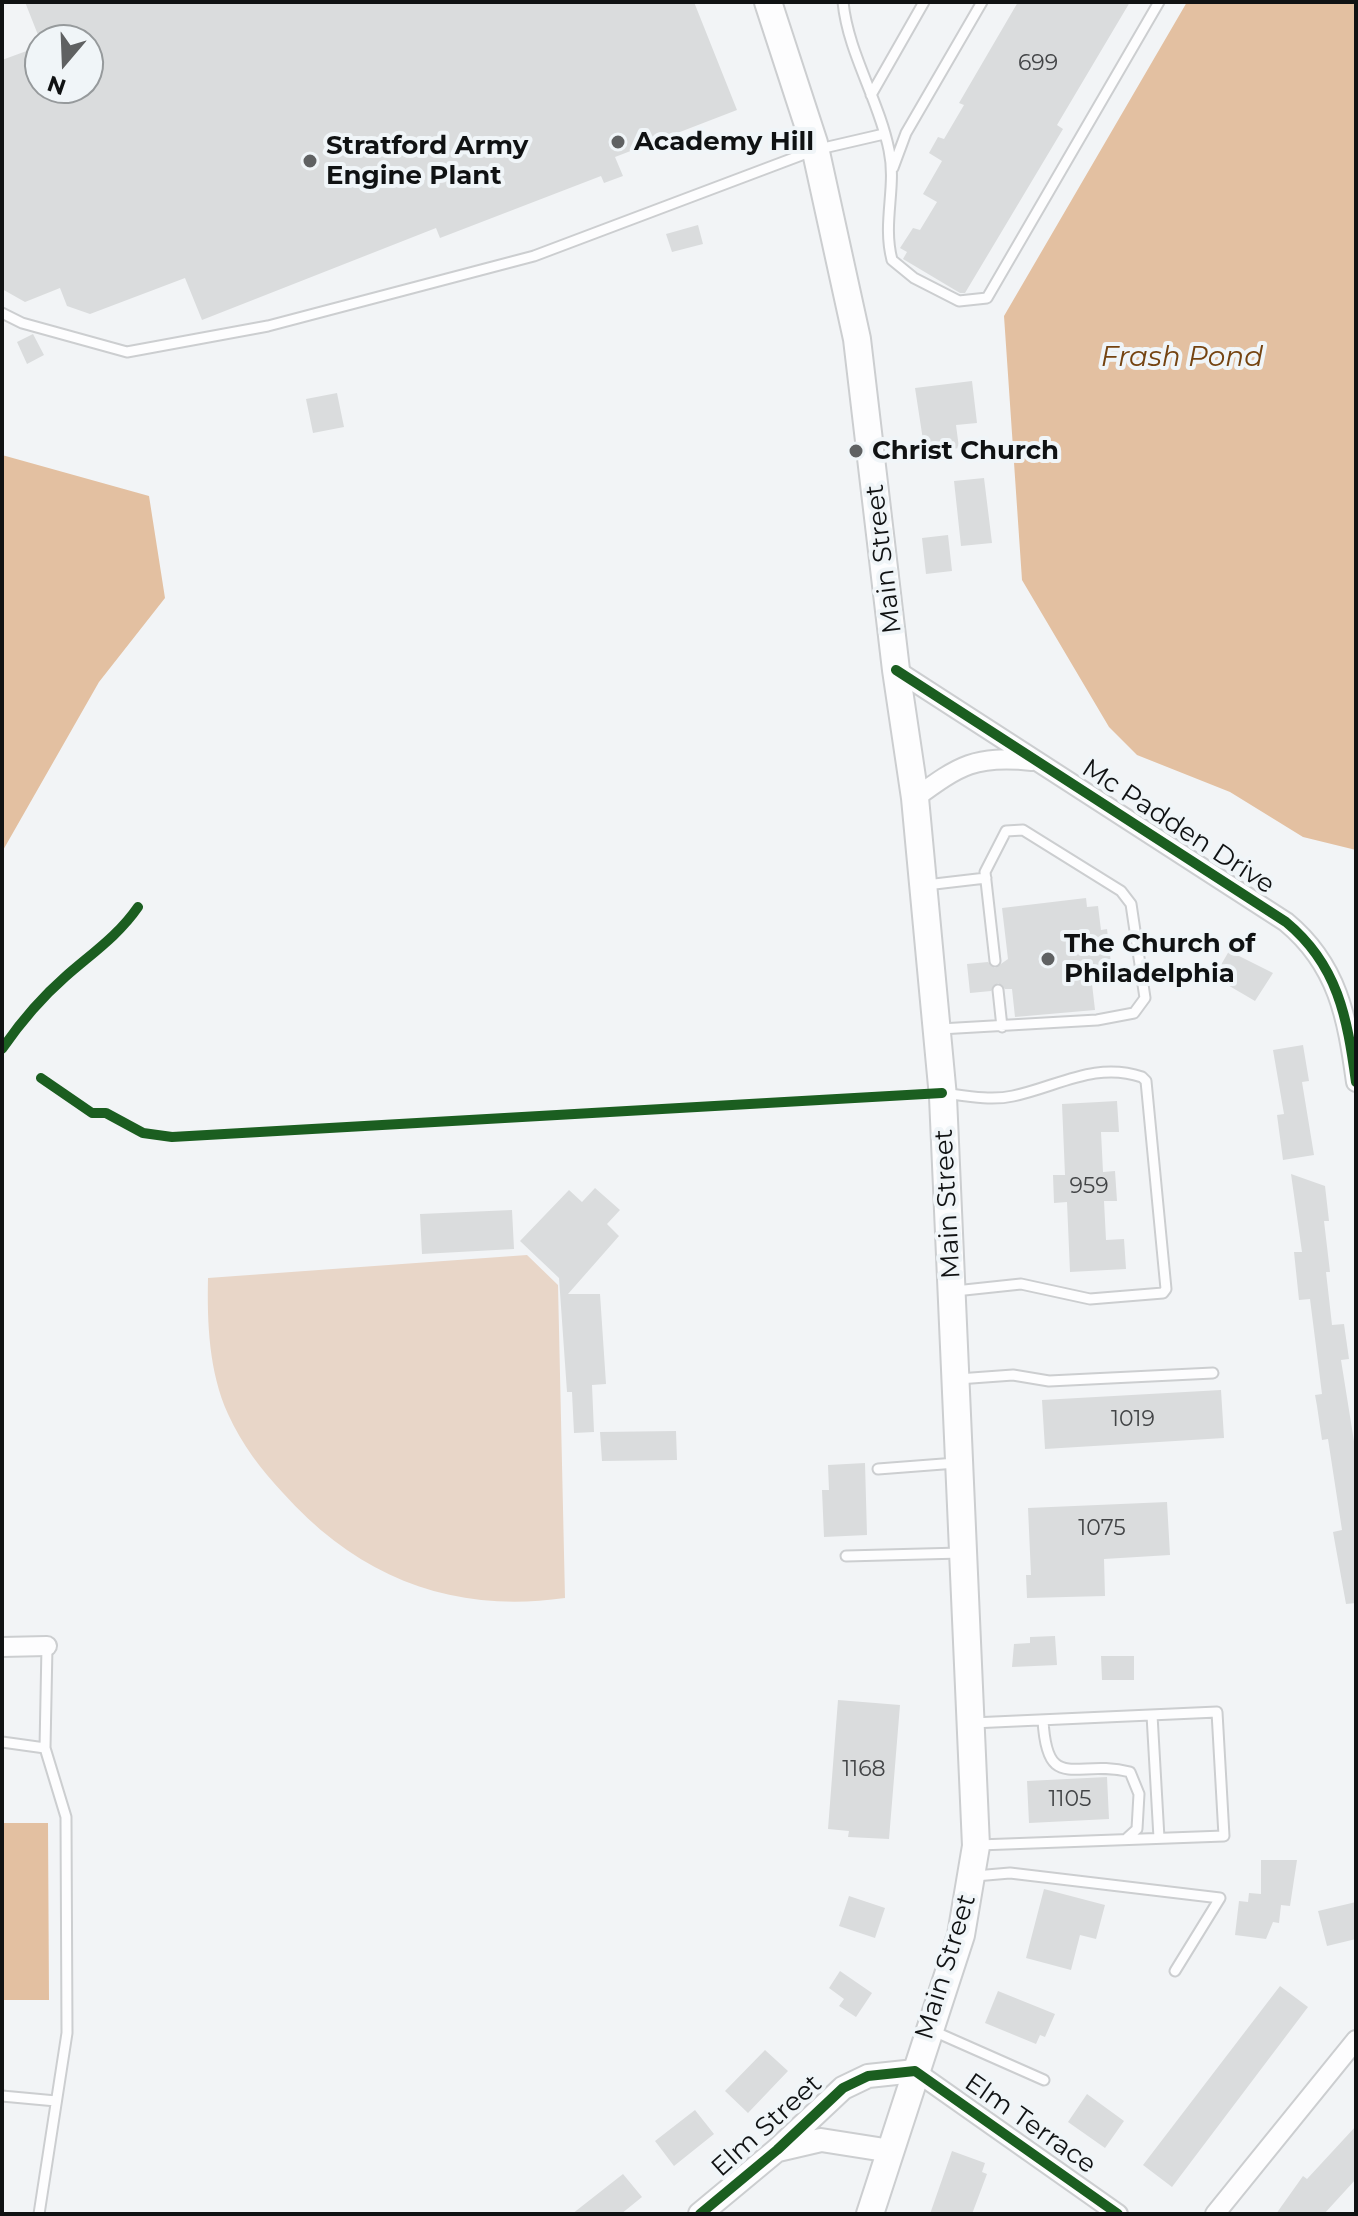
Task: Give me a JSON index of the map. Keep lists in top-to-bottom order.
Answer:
{
  "streets": {
    "main road": ["Main Street"],
    "street": ["Mc Padden Drive", "Elm Terrace", "Elm Street"]
  },
  "crossings": [
    ["Main Street", "Mc Padden Drive"],
    ["Main Street", "Elm Terrace"],
    ["Main Street", "Elm Street"],
    ["Elm Terrace", "Elm Street"]
  ],
  "water": ["Frash Pond"],
  "places": [
    "Academy Hill",
    "Stratford Army Engine Plant",
    "Christ Church",
    "The Church of Philadelphia"
  ],
  "house_numbers": [
    "699",
    "959",
    "1019",
    "1075",
    "1168",
    "1105"
  ],
  "north": "bottom"
}
